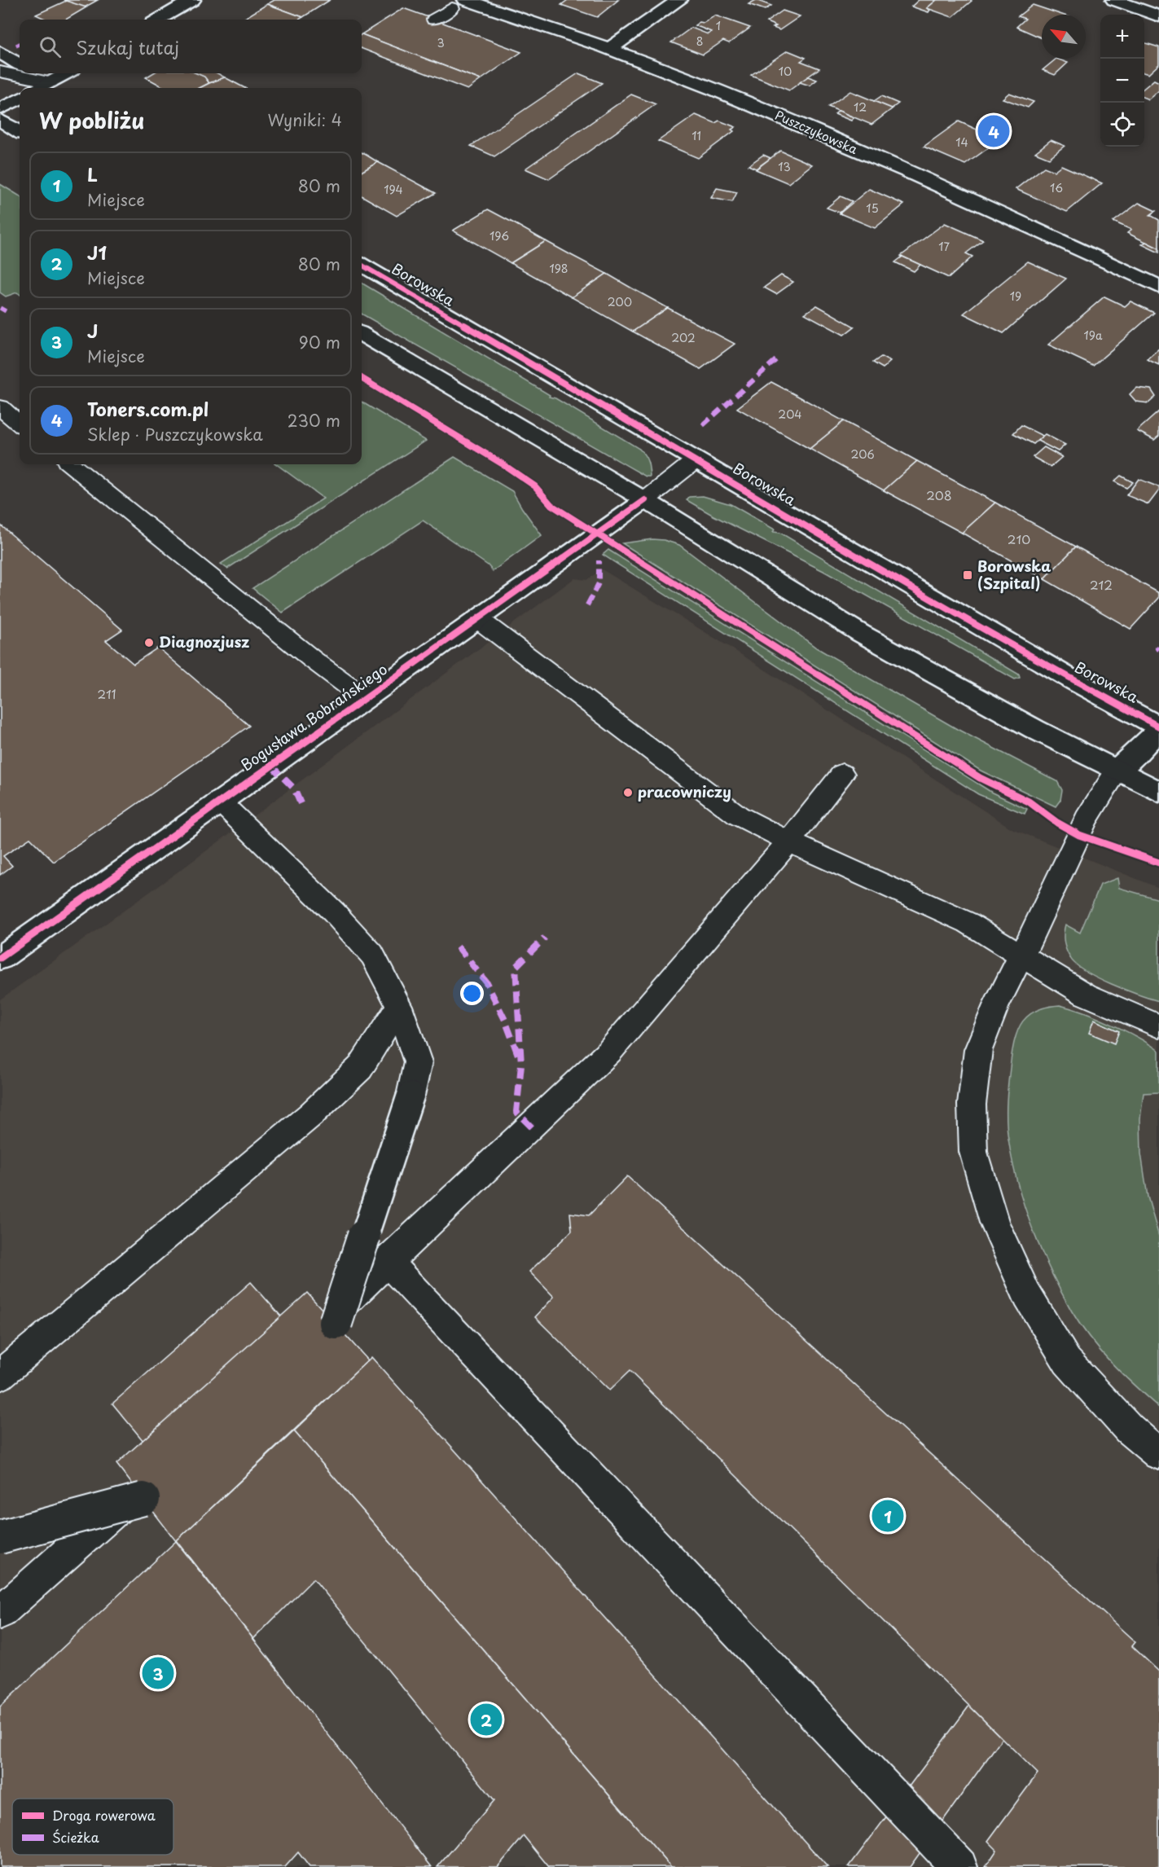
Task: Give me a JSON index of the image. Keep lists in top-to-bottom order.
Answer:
{
  "streets": {
    "street": ["Puszczykowska", "Borowska", "Bogusława Bobrańskiego"]
  },
  "places": {
    "transit": ["Borowska (Szpital)"],
    "other": ["Diagnozjusz", "pracowniczy"]
  },
  "house_numbers": [
    "1",
    "8",
    "3",
    "10",
    "12",
    "11",
    "14",
    "13",
    "16",
    "194",
    "15",
    "196",
    "17",
    "198",
    "19",
    "200",
    "19a",
    "202",
    "204",
    "206",
    "208",
    "210",
    "212",
    "211"
  ],
  "legend": ["Droga rowerowa", "Ścieżka"],
  "north": "top left",
  "page": {
    "map_buttons": ["+", "−"],
    "search": "Szukaj tutaj",
    "heading": ["W pobliżu", "Wyniki: 4"],
    "pins": [
      "4",
      "1",
      "3",
      "2"
    ],
    "list": [
      {
        "mark": "1",
        "name": "L",
        "note": "Miejsce",
        "value": "80 m"
      },
      {
        "mark": "2",
        "name": "J1",
        "note": "Miejsce",
        "value": "80 m"
      },
      {
        "mark": "3",
        "name": "J",
        "note": "Miejsce",
        "value": "90 m"
      },
      {
        "mark": "4",
        "name": "Toners.com.pl",
        "note": "Sklep · Puszczykowska",
        "value": "230 m"
      }
    ]
  }
}
